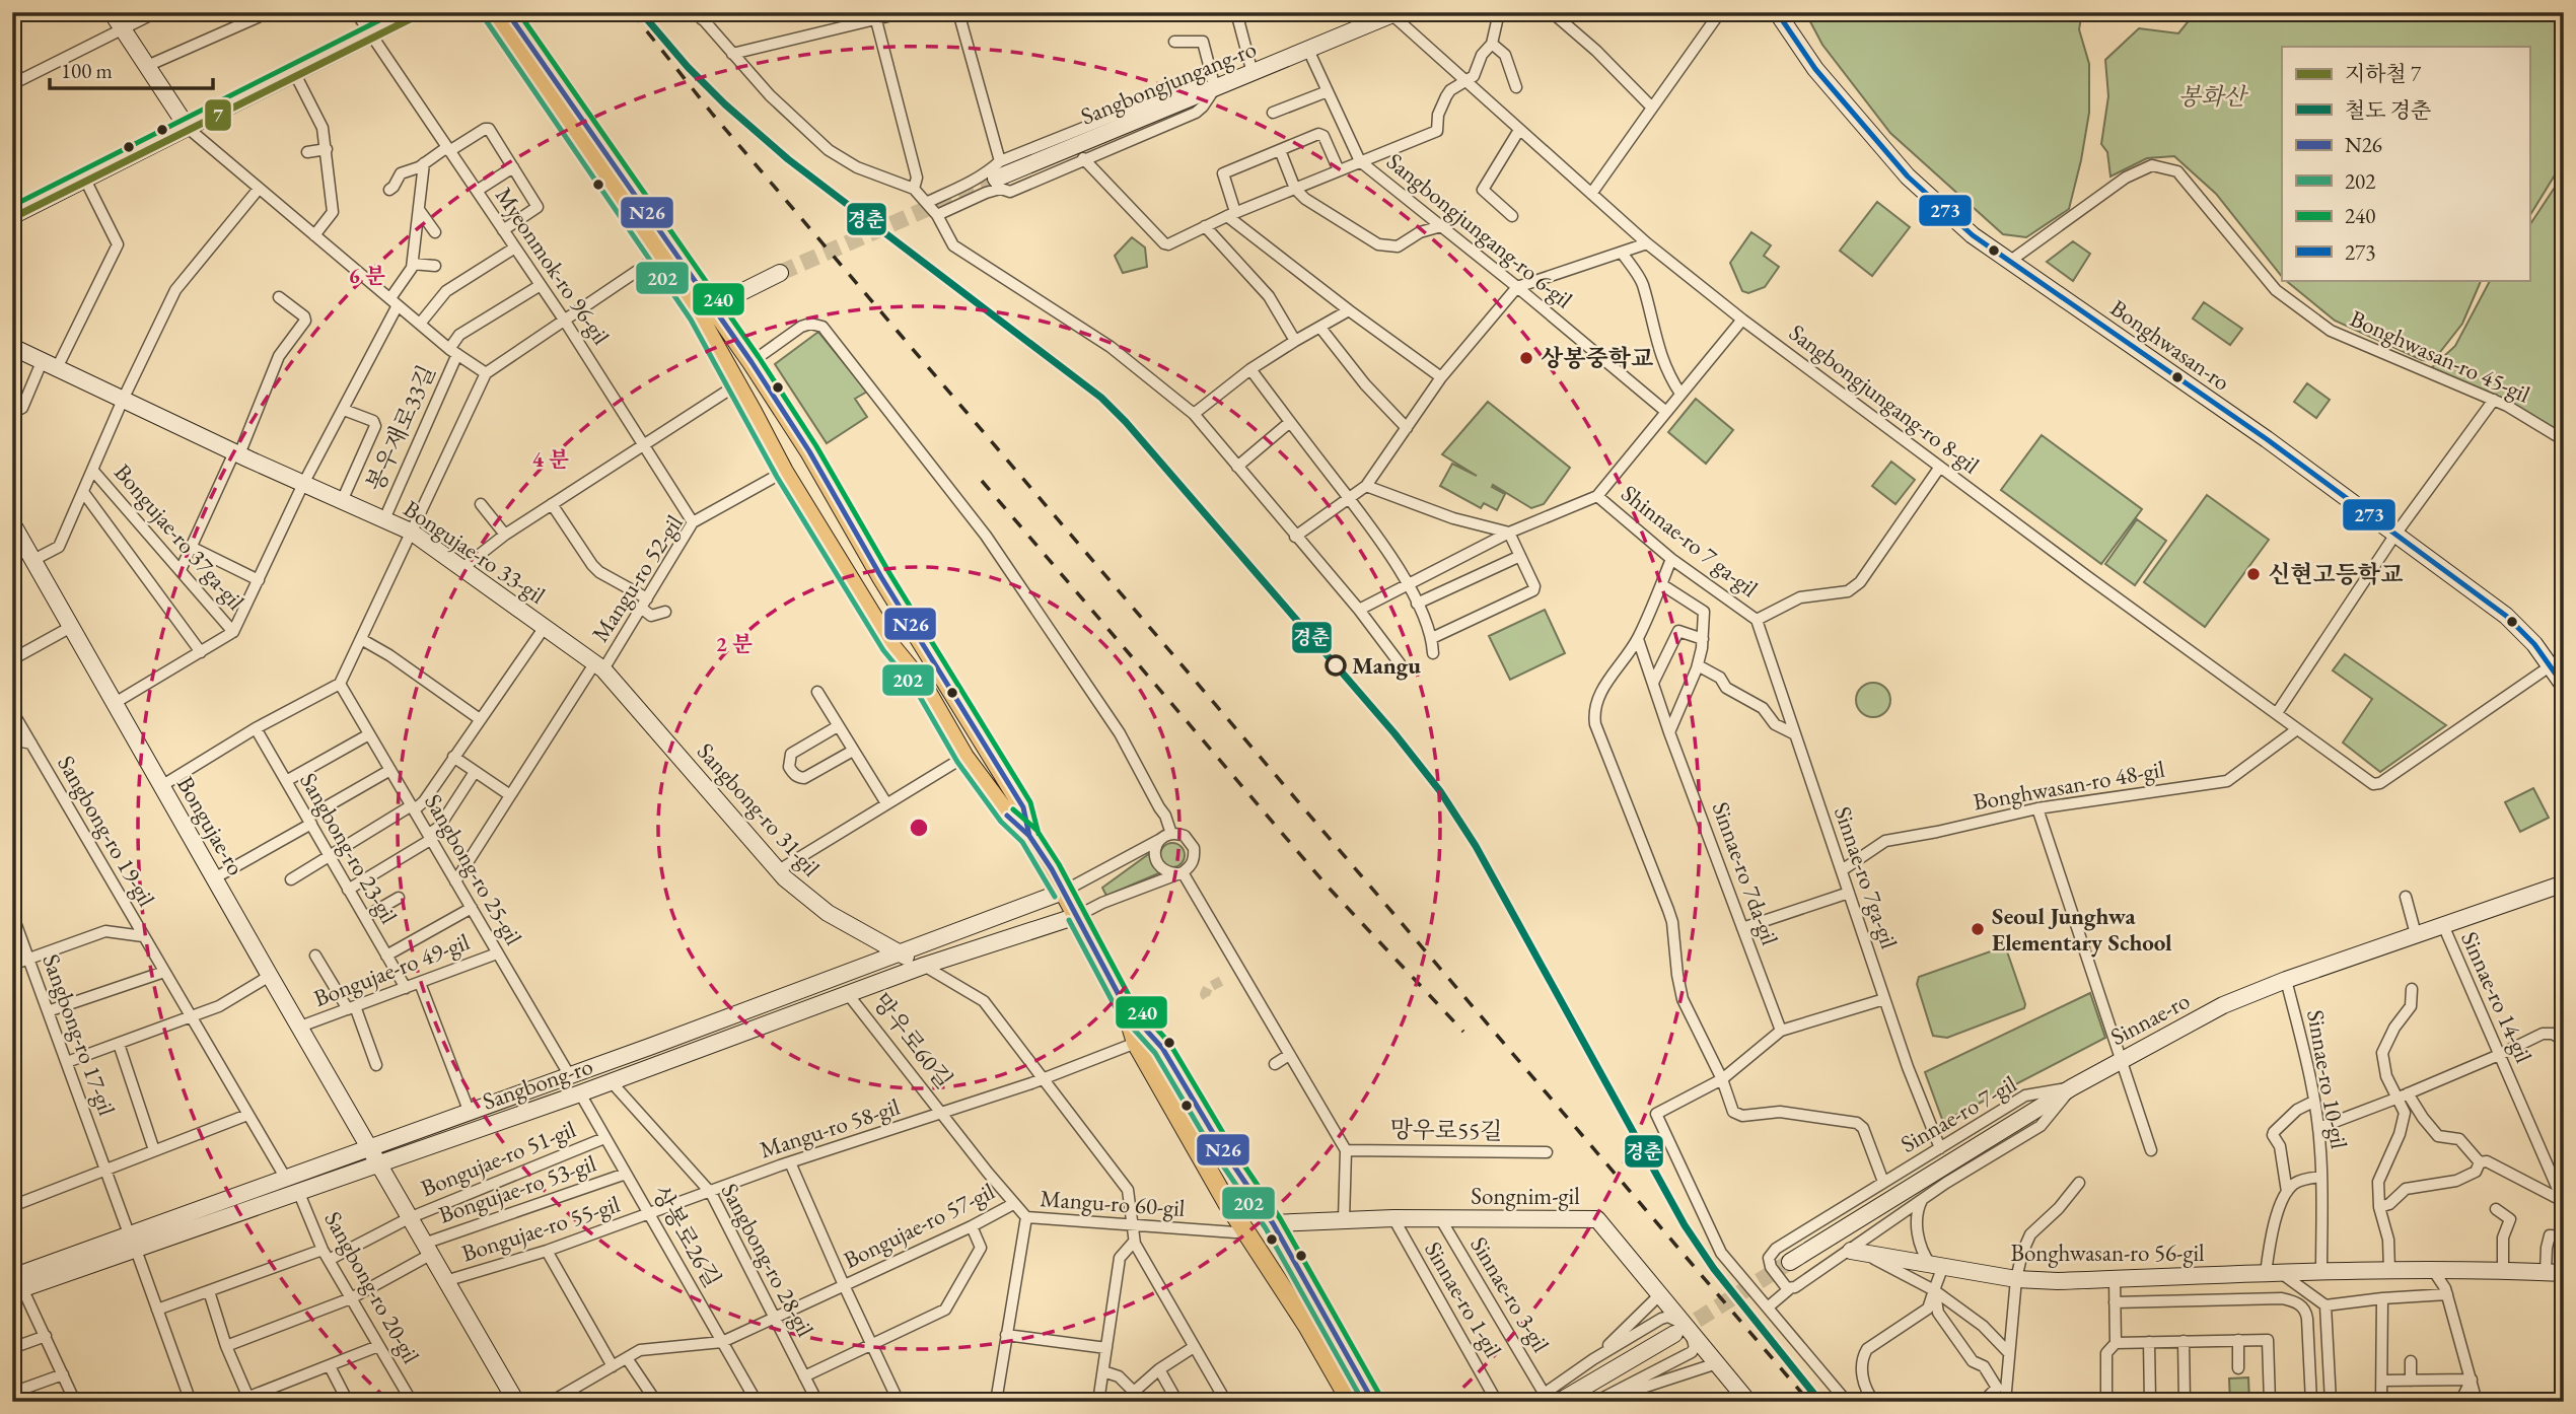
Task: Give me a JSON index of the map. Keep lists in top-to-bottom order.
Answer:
{
  "streets": {
    "main road": [
      "Sangbongjungang-ro",
      "Bonghwasan-ro",
      "Bongujae-ro 33-gil",
      "Sangbong-ro 31-gil",
      "Bongujae-ro",
      "Sinnae-ro",
      "Sangbong-ro",
      "Songnim-gil",
      "Bonghwasan-ro 56-gil"
    ],
    "street": [
      "Sangbongjungang-ro 6-gil",
      "Myeonmok-ro 96-gil",
      "Bonghwasan-ro 45-gil",
      "Sangbongjungang-ro 8-gil",
      "봉우재로33길",
      "Bongujae-ro 37ga-gil",
      "Shinnae-ro 7 ga-gil",
      "Mangu-ro 52-gil",
      "Bonghwasan-ro 48-gil",
      "Sangbong-ro 19-gil",
      "Sangbong-ro 23-gil",
      "Sangbong-ro 25-gil",
      "Sinnae-ro 7da-gil",
      "Sinnae-ro 7ga-gil",
      "Bongujae-ro 49-gil",
      "Sinnae-ro 14-gil",
      "Sangbong-ro 17-gil",
      "망우로60길",
      "Sinnae-ro 10-gil",
      "Sinnae-ro 7-gil",
      "Mangu-ro 58-gil",
      "망우로55길",
      "Bongujae-ro 51-gil",
      "Bongujae-ro 53-gil",
      "Mangu-ro 60-gil",
      "Bongujae-ro 57-gil",
      "Bongujae-ro 55-gil",
      "상봉로26길",
      "Sangbong-ro 28-gil",
      "Sangbong-ro 20-gil",
      "Sinnae-ro 3-gil",
      "Sinnae-ro 1-gil"
    ]
  },
  "crossings": [
    ["Sangbongjungang-ro", "Sangbongjungang-ro 6-gil"],
    ["Sangbongjungang-ro", "Sangbongjungang-ro 8-gil"],
    ["Myeonmok-ro 96-gil", "Mangu-ro 52-gil"],
    ["Bonghwasan-ro", "Bonghwasan-ro 45-gil"],
    ["Bonghwasan-ro", "Sangbongjungang-ro 8-gil"],
    ["Sangbongjungang-ro 8-gil", "Bonghwasan-ro 48-gil"],
    ["봉우재로33길", "Bongujae-ro 33-gil"],
    ["Shinnae-ro 7 ga-gil", "Sinnae-ro 7ga-gil"],
    ["Bongujae-ro 33-gil", "Mangu-ro 52-gil"],
    ["Bongujae-ro 33-gil", "Sangbong-ro 31-gil"],
    ["Mangu-ro 52-gil", "Sangbong-ro 31-gil"],
    ["Mangu-ro 52-gil", "Sangbong-ro 25-gil"],
    ["Bonghwasan-ro 48-gil", "Sinnae-ro 7ga-gil"],
    ["Sangbong-ro 31-gil", "Sangbong-ro"],
    ["Bongujae-ro", "Bongujae-ro 49-gil"],
    ["Bongujae-ro", "Sangbong-ro"],
    ["Bongujae-ro", "Bongujae-ro 51-gil"],
    ["Bongujae-ro", "Bongujae-ro 53-gil"],
    ["Bongujae-ro", "Bongujae-ro 55-gil"],
    ["Sangbong-ro 19-gil", "Sangbong-ro"],
    ["Sangbong-ro 19-gil", "Sangbong-ro 20-gil"],
    ["Sangbong-ro 23-gil", "Bongujae-ro 49-gil"],
    ["Sangbong-ro 25-gil", "Bongujae-ro 49-gil"],
    ["Sangbong-ro 25-gil", "Sangbong-ro"],
    ["Sinnae-ro 7ga-gil", "Sinnae-ro 7-gil"],
    ["Sinnae-ro 14-gil", "Sinnae-ro"],
    ["Sinnae-ro", "Sinnae-ro 10-gil"],
    ["Sinnae-ro", "Sinnae-ro 7-gil"],
    ["Sangbong-ro 17-gil", "Sangbong-ro"],
    ["망우로60길", "Sangbong-ro"],
    ["망우로60길", "Mangu-ro 58-gil"],
    ["망우로60길", "Mangu-ro 60-gil"],
    ["Sinnae-ro 10-gil", "Bonghwasan-ro 56-gil"],
    ["Sangbong-ro", "상봉로26길"],
    ["Sangbong-ro", "Sangbong-ro 28-gil"],
    ["Sangbong-ro", "Sangbong-ro 20-gil"],
    ["Mangu-ro 58-gil", "Mangu-ro 60-gil"],
    ["Mangu-ro 58-gil", "Bongujae-ro 55-gil"],
    ["Mangu-ro 58-gil", "상봉로26길"],
    ["Mangu-ro 58-gil", "Sangbong-ro 28-gil"],
    ["Bongujae-ro 51-gil", "상봉로26길"],
    ["Bongujae-ro 53-gil", "상봉로26길"],
    ["Bongujae-ro 53-gil", "Sangbong-ro 20-gil"],
    ["Songnim-gil", "Sinnae-ro 3-gil"],
    ["Songnim-gil", "Sinnae-ro 1-gil"],
    ["Mangu-ro 60-gil", "Bongujae-ro 57-gil"],
    ["Bongujae-ro 57-gil", "상봉로26길"],
    ["Bongujae-ro 57-gil", "Sangbong-ro 28-gil"],
    ["Bongujae-ro 55-gil", "상봉로26길"]
  ],
  "parks": ["봉화산"],
  "places": [
    "상봉중학교",
    "신현고등학교",
    "Mangu",
    "Seoul Junghwa Elementary School"
  ],
  "lines": [
    "metro line 7",
    "rail line 경춘",
    "transit line N26",
    "transit line 240",
    "transit line 273",
    "transit line 202"
  ],
  "legend": [
    "지하철 7",
    "철도 경춘",
    "N26",
    "202",
    "240",
    "273"
  ],
  "scale_bar": "100 m",
  "rings": ["6 분", "4 분", "2 분"]
}
